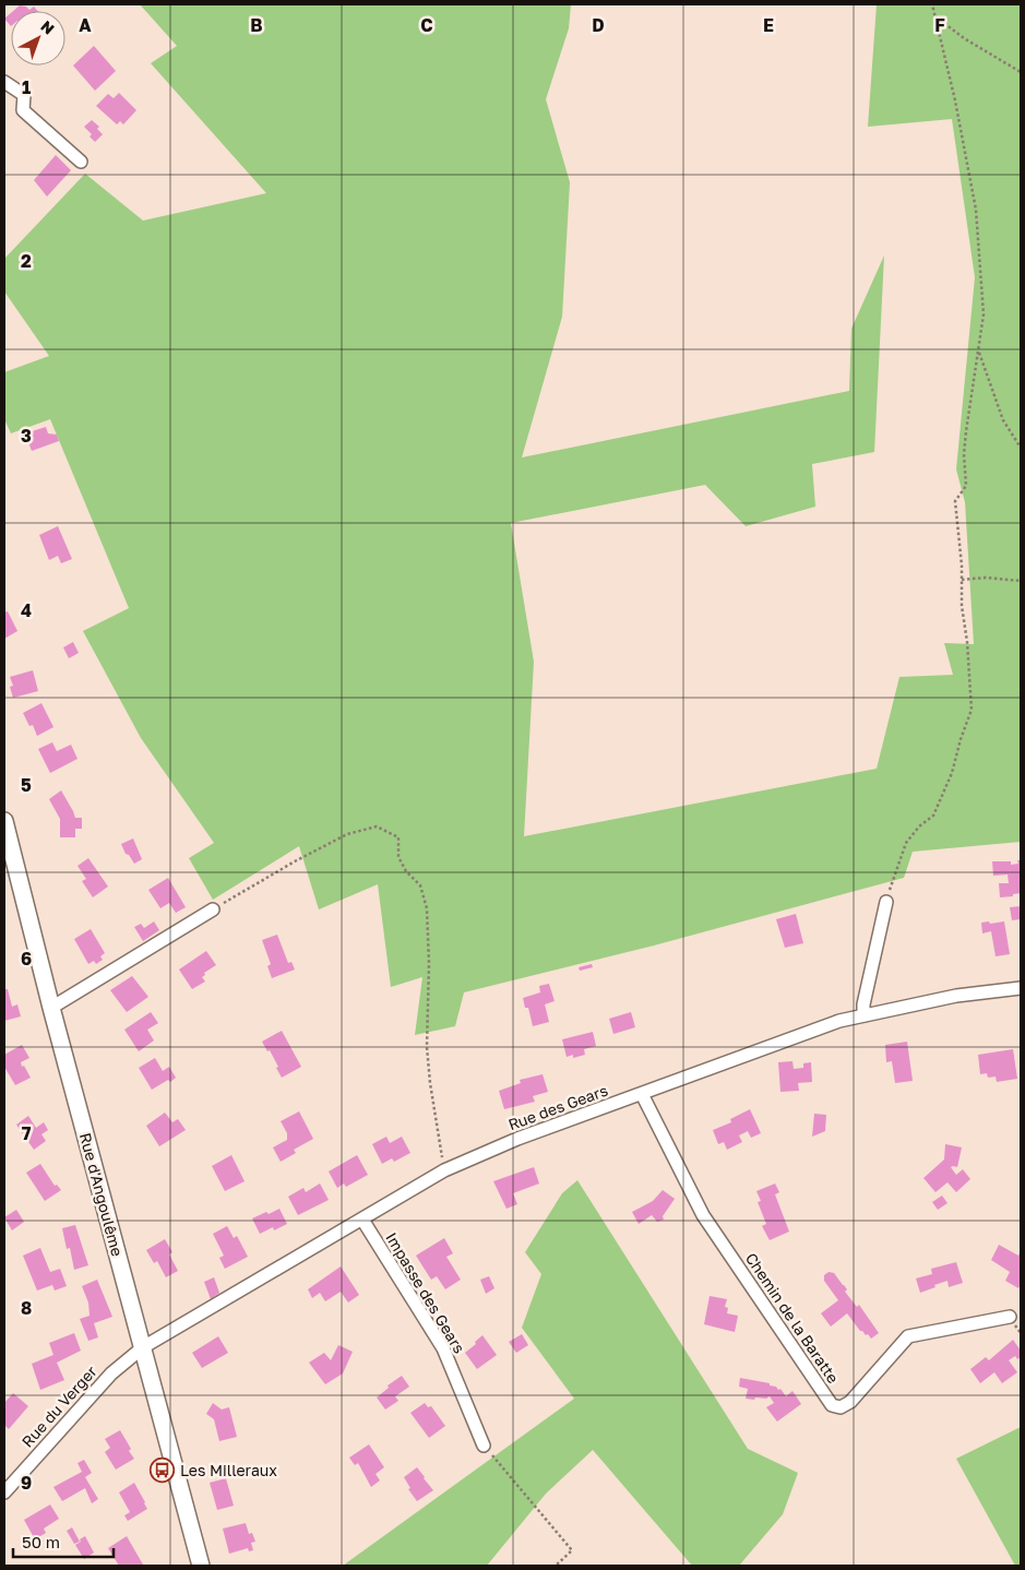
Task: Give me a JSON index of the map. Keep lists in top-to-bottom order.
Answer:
{
  "streets": {
    "street": [
      "Rue des Gears",
      "Rue d'Angoulême",
      "Impasse des Gears",
      "Chemin de la Baratte",
      "Rue du Verger"
    ]
  },
  "crossings": [
    ["Rue des Gears", "Rue d'Angoulême"],
    ["Rue des Gears", "Impasse des Gears"],
    ["Rue des Gears", "Chemin de la Baratte"],
    ["Rue des Gears", "Rue du Verger"],
    ["Rue d'Angoulême", "Rue du Verger"]
  ],
  "places": {
    "bus stop": ["Les Milleraux"]
  },
  "scale_bar": "50 m",
  "north": "top right",
  "grid": {
    "columns": [
      "A",
      "B",
      "C",
      "D",
      "E",
      "F"
    ],
    "rows": [
      "1",
      "2",
      "3",
      "4",
      "5",
      "6",
      "7",
      "8",
      "9"
    ]
  }
}
